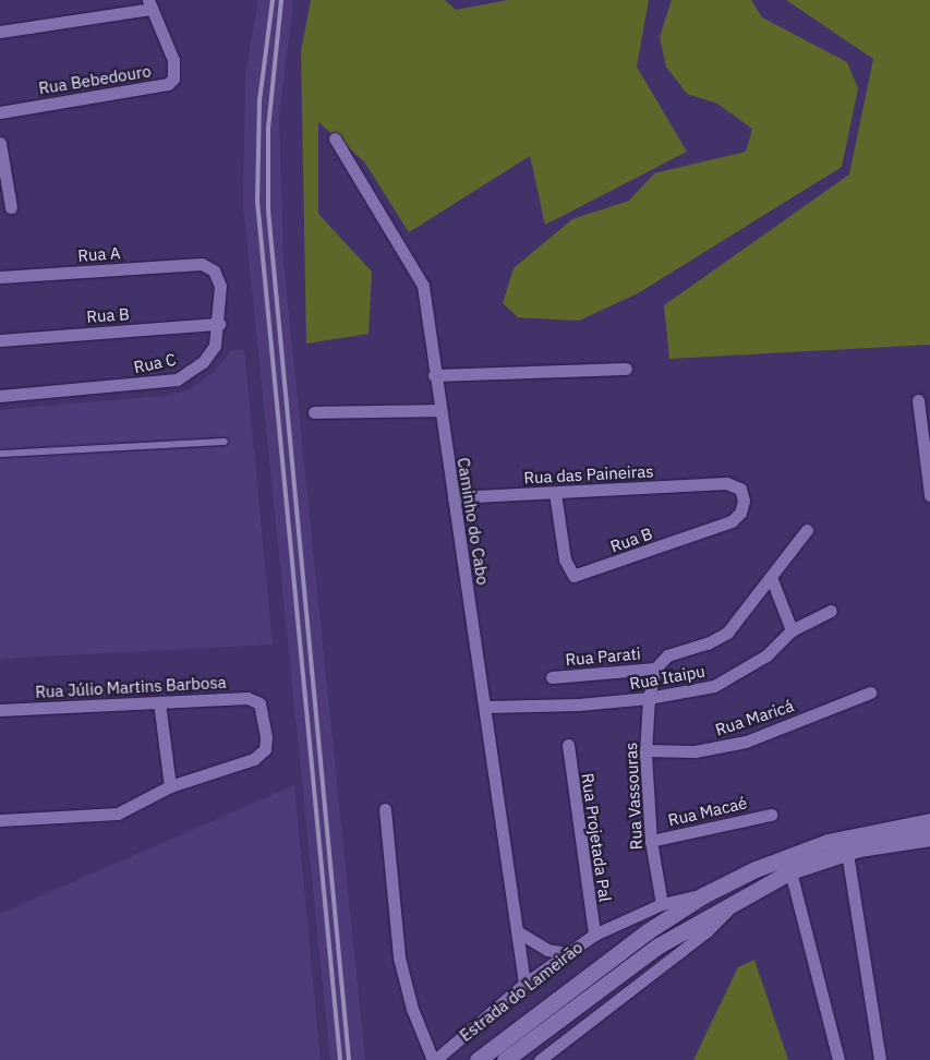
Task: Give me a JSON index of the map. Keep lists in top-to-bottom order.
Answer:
{
  "streets": {
    "main road": ["Estrada do Lameirão"],
    "street": [
      "Rua Bebedouro",
      "Rua A",
      "Rua B",
      "Rua C",
      "Rua das Paineiras",
      "Caminho do Cabo",
      "Rua Parati",
      "Rua Itaipu",
      "Rua Júlio Martins Barbosa",
      "Rua Maricá",
      "Rua Vassouras",
      "Rua Macaé",
      "Rua Projetada Pal"
    ]
  },
  "crossings": [
    ["Rua A", "Rua C"],
    ["Rua B", "Rua C"],
    ["Rua B", "Rua das Paineiras"],
    ["Rua das Paineiras", "Caminho do Cabo"],
    ["Caminho do Cabo", "Rua Itaipu"],
    ["Caminho do Cabo", "Estrada do Lameirão"],
    ["Rua Parati", "Rua Vassouras"],
    ["Rua Itaipu", "Rua Vassouras"],
    ["Rua Maricá", "Rua Vassouras"],
    ["Rua Vassouras", "Rua Macaé"],
    ["Rua Vassouras", "Estrada do Lameirão"],
    ["Rua Projetada Pal", "Estrada do Lameirão"]
  ]
}
